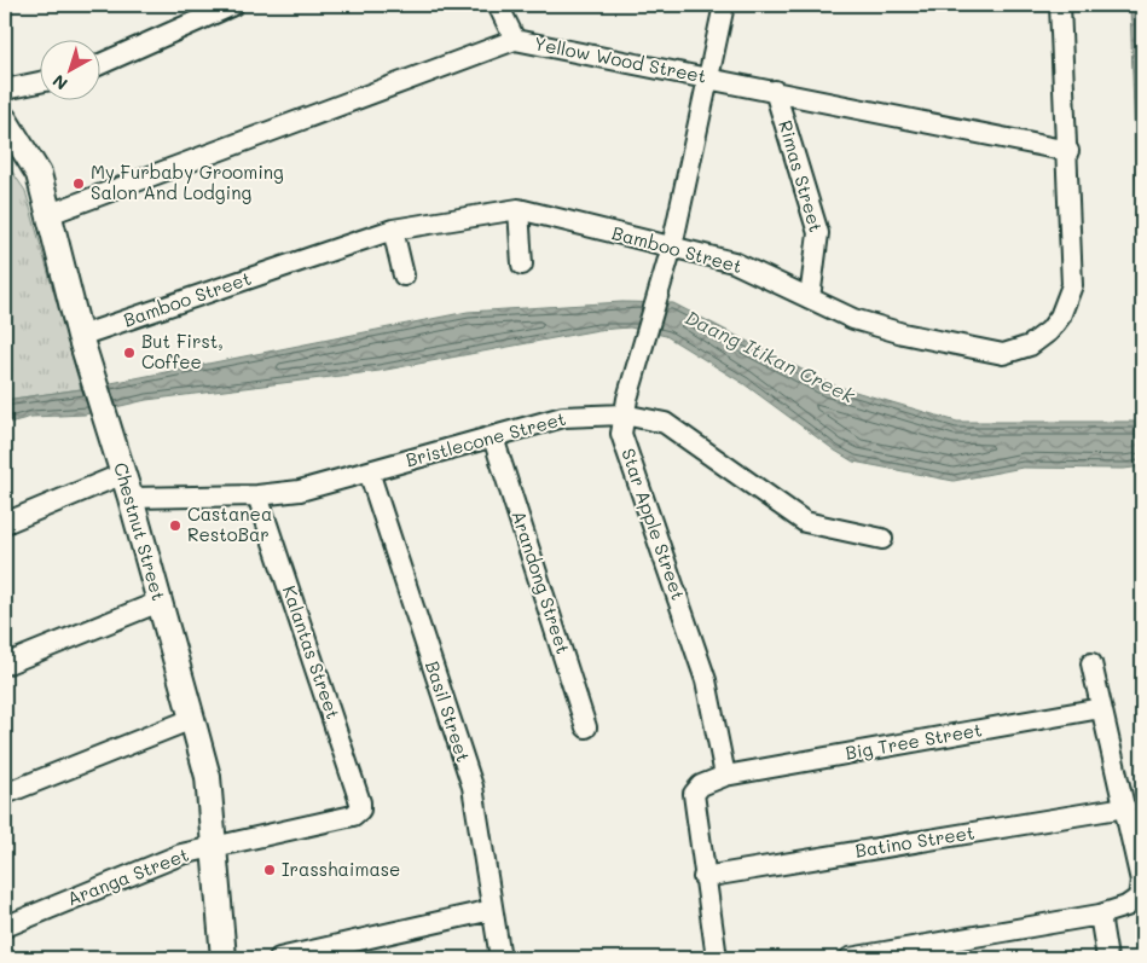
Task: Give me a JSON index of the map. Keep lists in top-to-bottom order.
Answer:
{
  "streets": {
    "street": [
      "Yellow Wood Street",
      "Rimas Street",
      "Bamboo Street",
      "Bristlecone Street",
      "Star Apple Street",
      "Chestnut Street",
      "Arandong Street",
      "Kalantas Street",
      "Basil Street",
      "Big Tree Street",
      "Batino Street",
      "Aranga Street"
    ]
  },
  "crossings": [
    ["Yellow Wood Street", "Rimas Street"],
    ["Yellow Wood Street", "Bamboo Street"],
    ["Yellow Wood Street", "Star Apple Street"],
    ["Yellow Wood Street", "Chestnut Street"],
    ["Rimas Street", "Bamboo Street"],
    ["Bamboo Street", "Star Apple Street"],
    ["Bamboo Street", "Chestnut Street"],
    ["Bristlecone Street", "Star Apple Street"],
    ["Bristlecone Street", "Chestnut Street"],
    ["Bristlecone Street", "Arandong Street"],
    ["Bristlecone Street", "Kalantas Street"],
    ["Bristlecone Street", "Basil Street"],
    ["Star Apple Street", "Big Tree Street"],
    ["Chestnut Street", "Aranga Street"],
    ["Kalantas Street", "Aranga Street"]
  ],
  "water": ["Daang Itikan Creek"],
  "places": [
    "My Furbaby Grooming Salon And Lodging",
    "But First, Coffee",
    "Castanea RestoBar",
    "Irasshaimase"
  ],
  "north": "bottom left"
}
